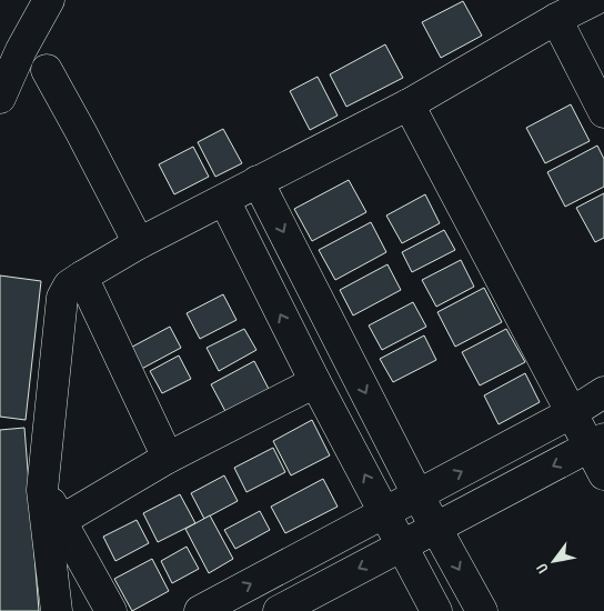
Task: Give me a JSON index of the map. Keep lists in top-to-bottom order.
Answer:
{
  "north": "bottom left"
}
